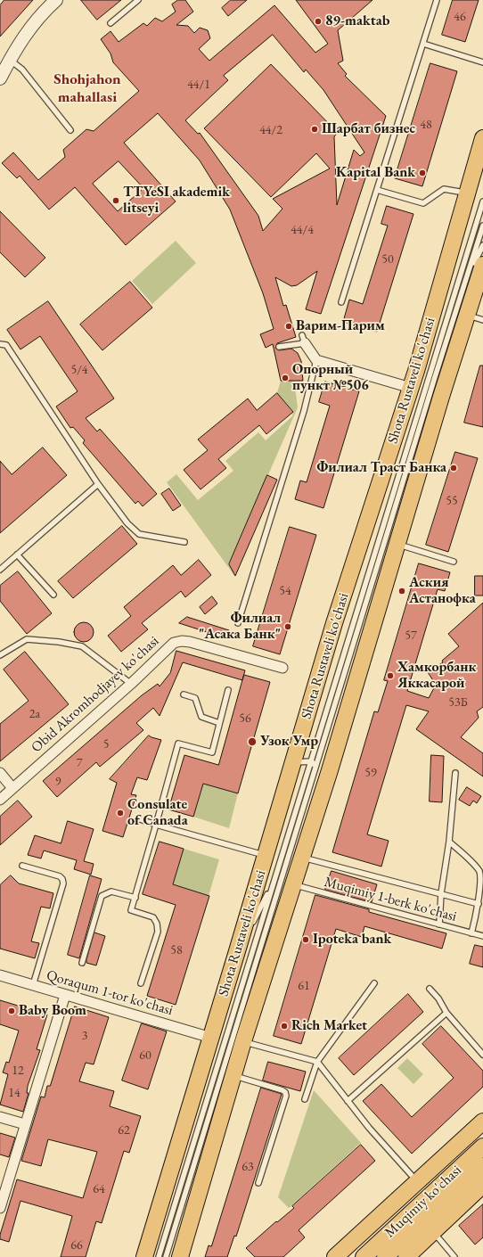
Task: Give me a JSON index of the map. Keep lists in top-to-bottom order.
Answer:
{
  "streets": {
    "main road": ["Shota Rustaveli ko'chasi", "Muqimiy ko'chasi"],
    "street": ["Obid Akromhodjayev ko'chasi", "Qoraqum 1-tor ko'chasi"],
    "lane": ["Muqimiy 1-berk ko'chasi"]
  },
  "crossings": [
    ["Shota Rustaveli ko'chasi", "Qoraqum 1-tor ko'chasi"]
  ],
  "districts": ["Shohjahon mahallasi"],
  "places": [
    "89-maktab",
    "Шарбат бизнес",
    "Kapital Bank",
    "TTYeSI akademik litseyi",
    "Варим-Парим",
    "Опорный пункт №506",
    "Филиал Траст Банка",
    "Аския Астанофка",
    "Филиал \"Асака Банк\"",
    "Хамкорбанк Яккасарой",
    "Узок Умр",
    "Consulate of Canada",
    "Ipoteka bank",
    "Baby Boom",
    "Rich Market"
  ],
  "house_numbers": [
    "46",
    "44/1",
    "48",
    "44/2",
    "44/4",
    "50",
    "5/4",
    "55",
    "54",
    "57",
    "53Б",
    "2a",
    "56",
    "5",
    "7",
    "59",
    "9",
    "58",
    "61",
    "3",
    "60",
    "12",
    "14",
    "62",
    "63",
    "64",
    "66"
  ]
}
